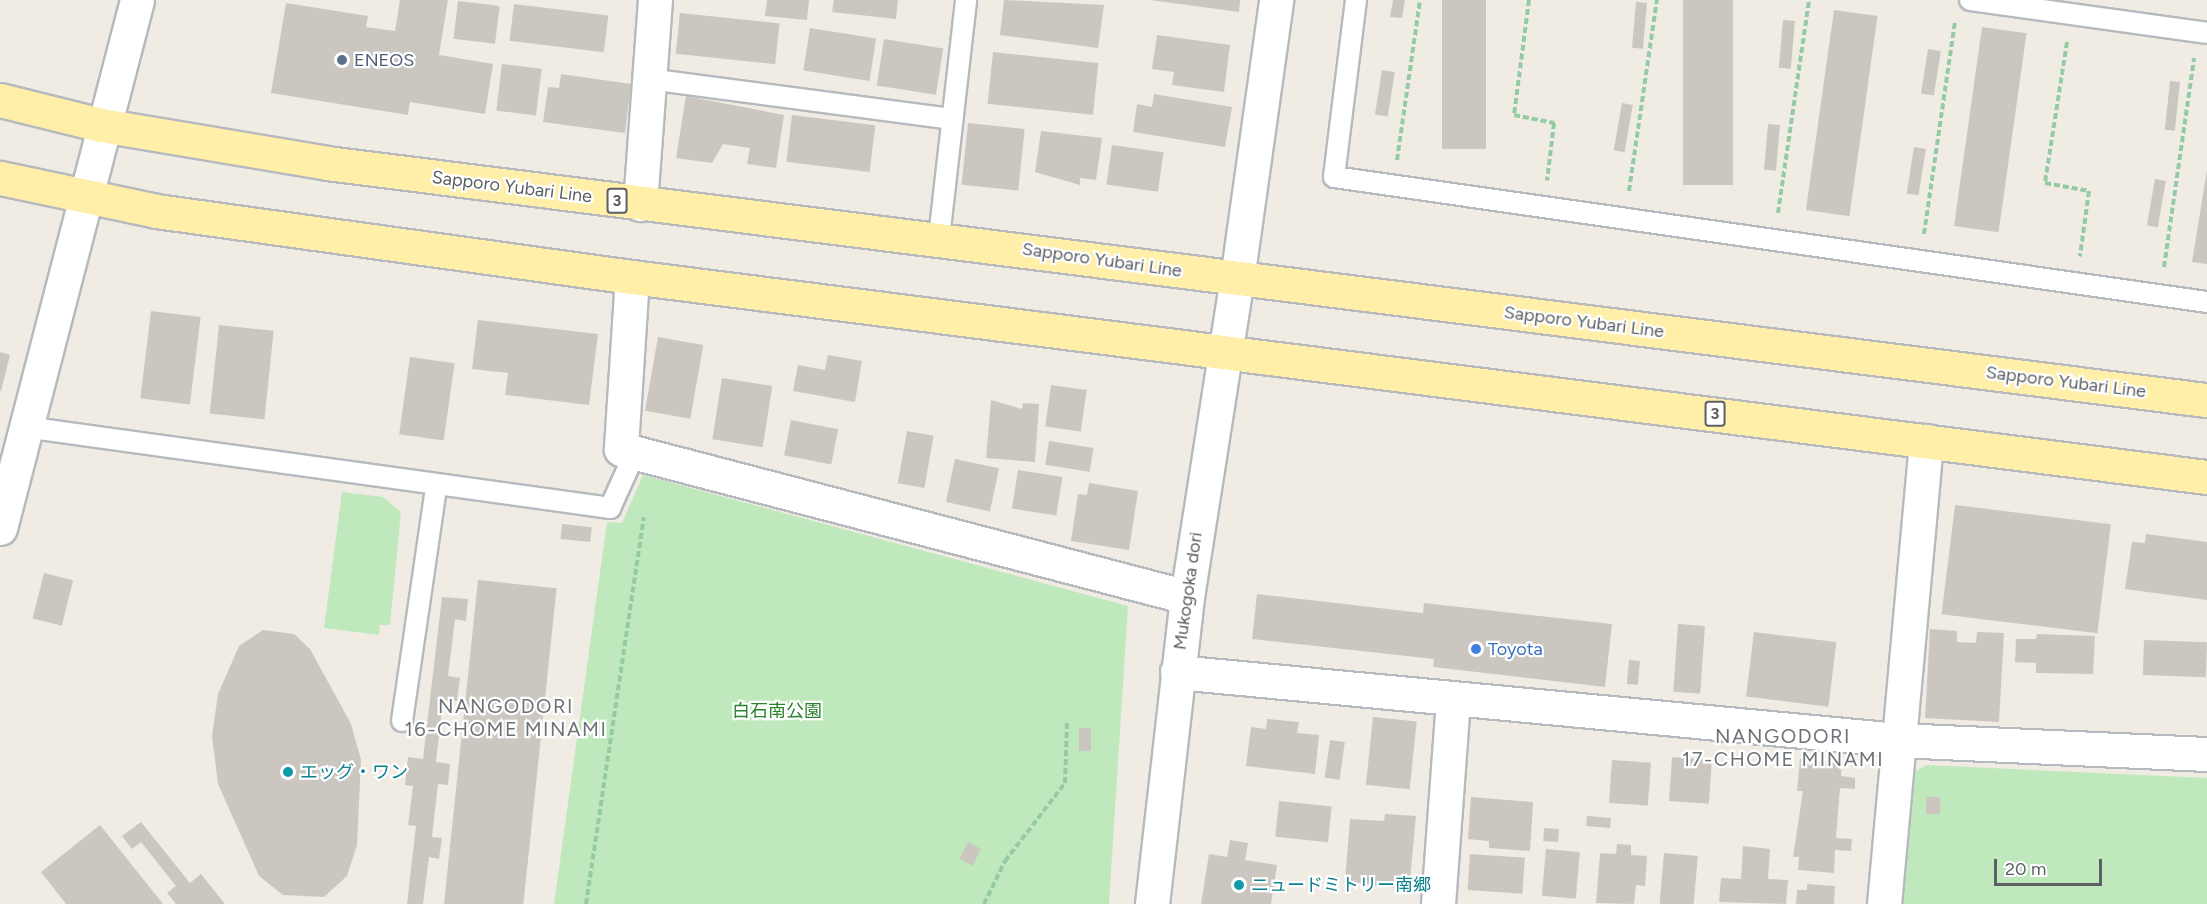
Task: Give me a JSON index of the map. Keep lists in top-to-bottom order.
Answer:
{
  "streets": {
    "main road": ["Sapporo Yubari Line", "3"],
    "street": ["Mukogoka dori"]
  },
  "crossings": [
    ["Sapporo Yubari Line", "Mukogoka dori"],
    ["3", "Mukogoka dori"]
  ],
  "districts": ["NANGODORI 16-CHOME MINAMI", "NANGODORI 17-CHOME MINAMI"],
  "parks": ["白石南公園"],
  "places": [
    "ENEOS",
    "Toyota",
    "エッグ・ワン",
    "ニュードミトリー南郷"
  ],
  "scale_bar": "20 m"
}
